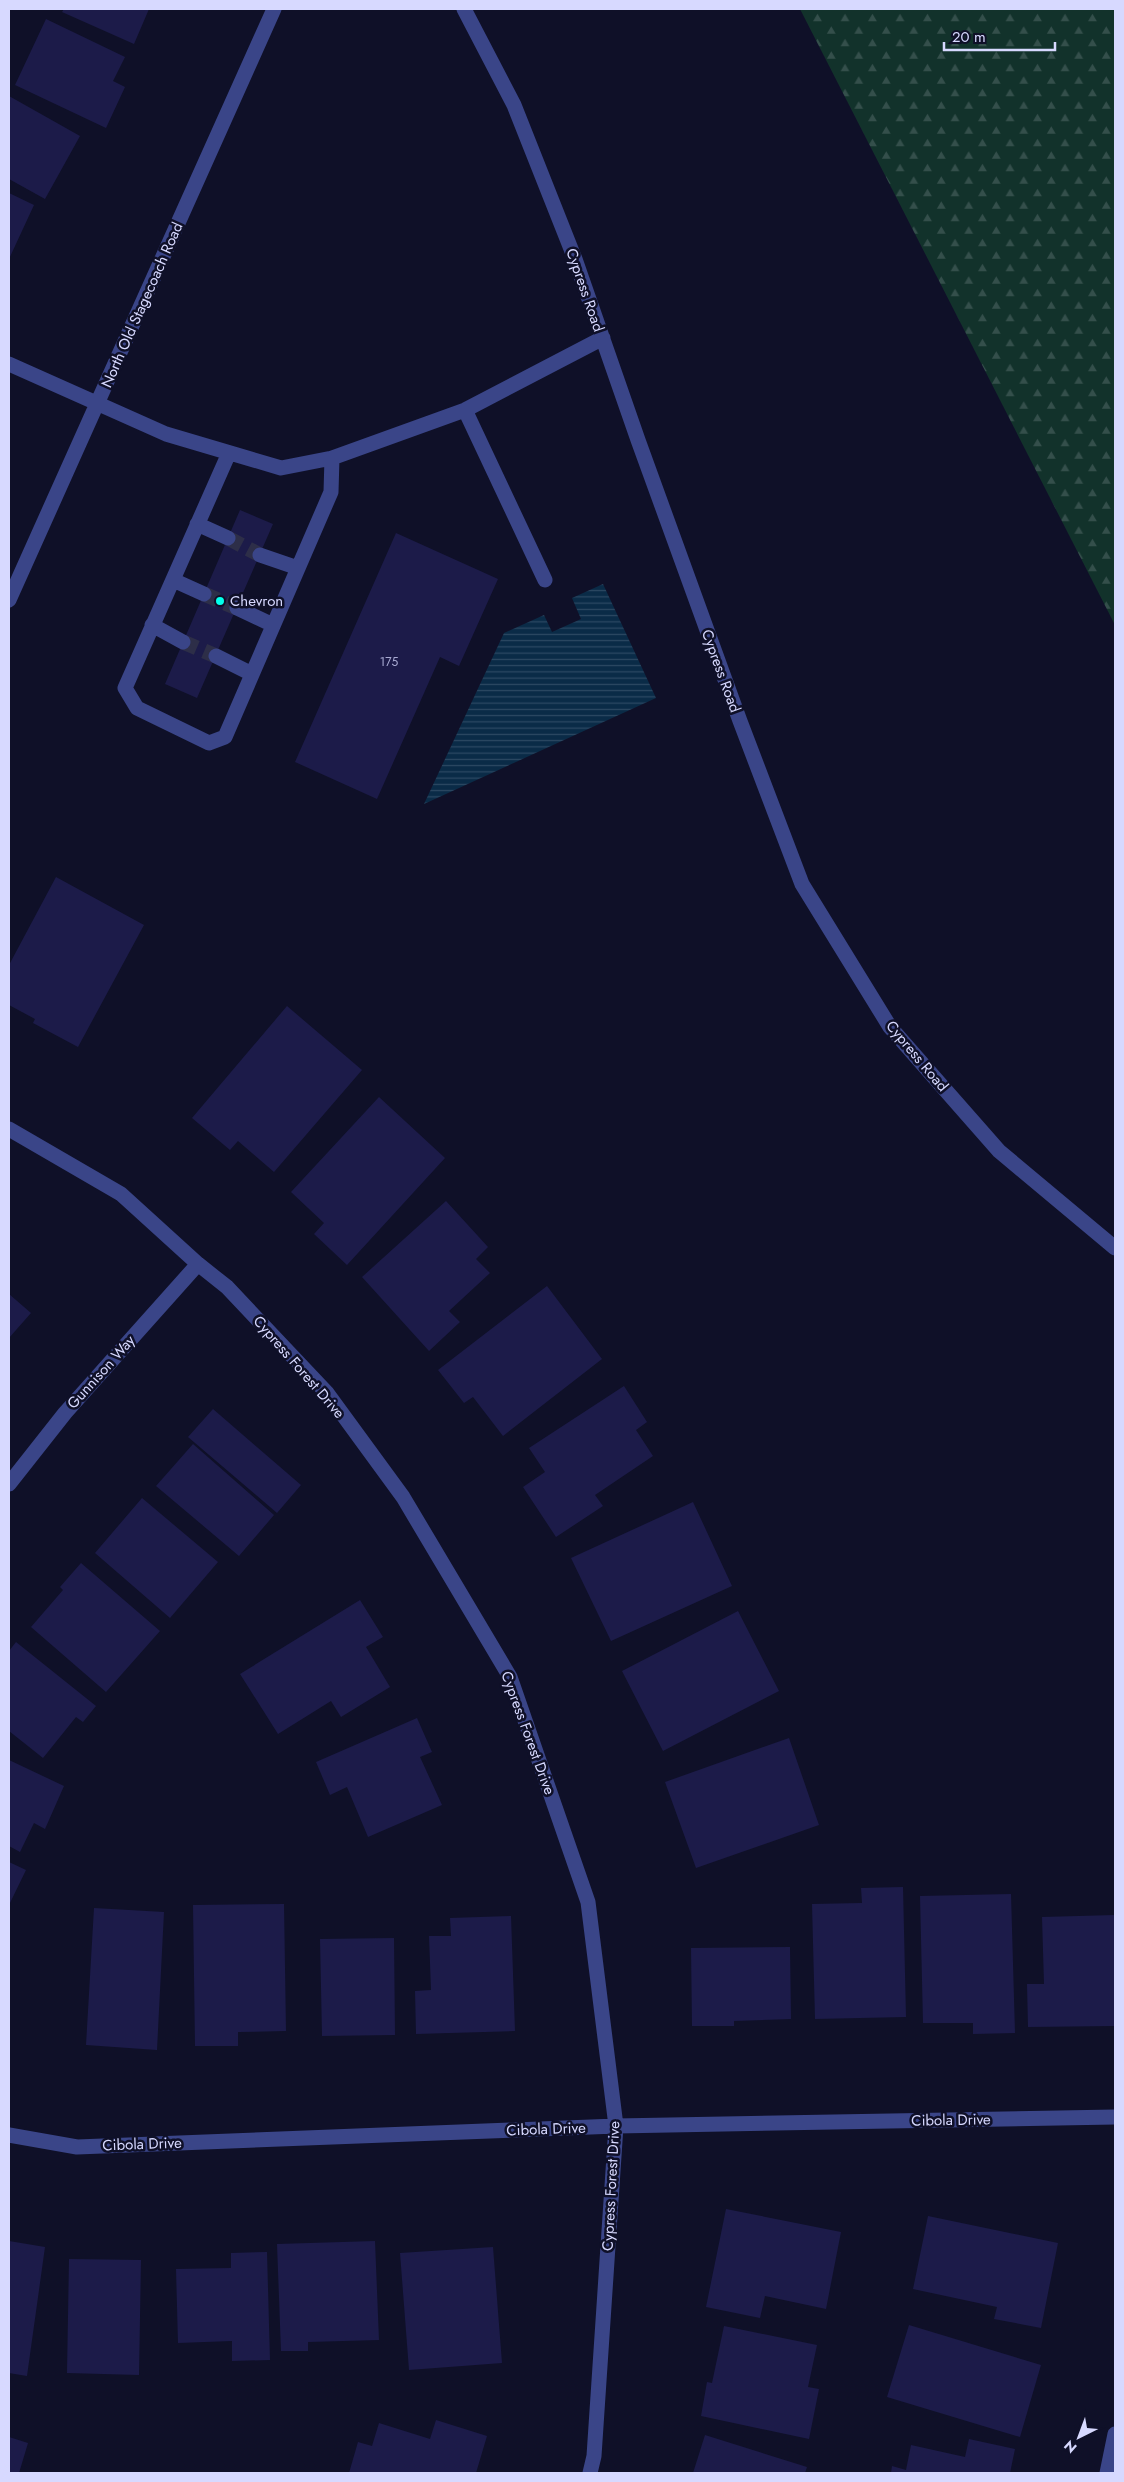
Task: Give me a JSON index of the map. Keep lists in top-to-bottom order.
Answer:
{
  "streets": {
    "street": [
      "Cypress Road",
      "North Old Stagecoach Road",
      "Cypress Forest Drive",
      "Gunnison Way",
      "Cibola Drive"
    ]
  },
  "crossings": [
    ["Cypress Forest Drive", "Gunnison Way"],
    ["Cypress Forest Drive", "Cibola Drive"]
  ],
  "places": ["Chevron"],
  "house_numbers": ["175"],
  "scale_bar": "20 m",
  "north": "bottom left"
}
